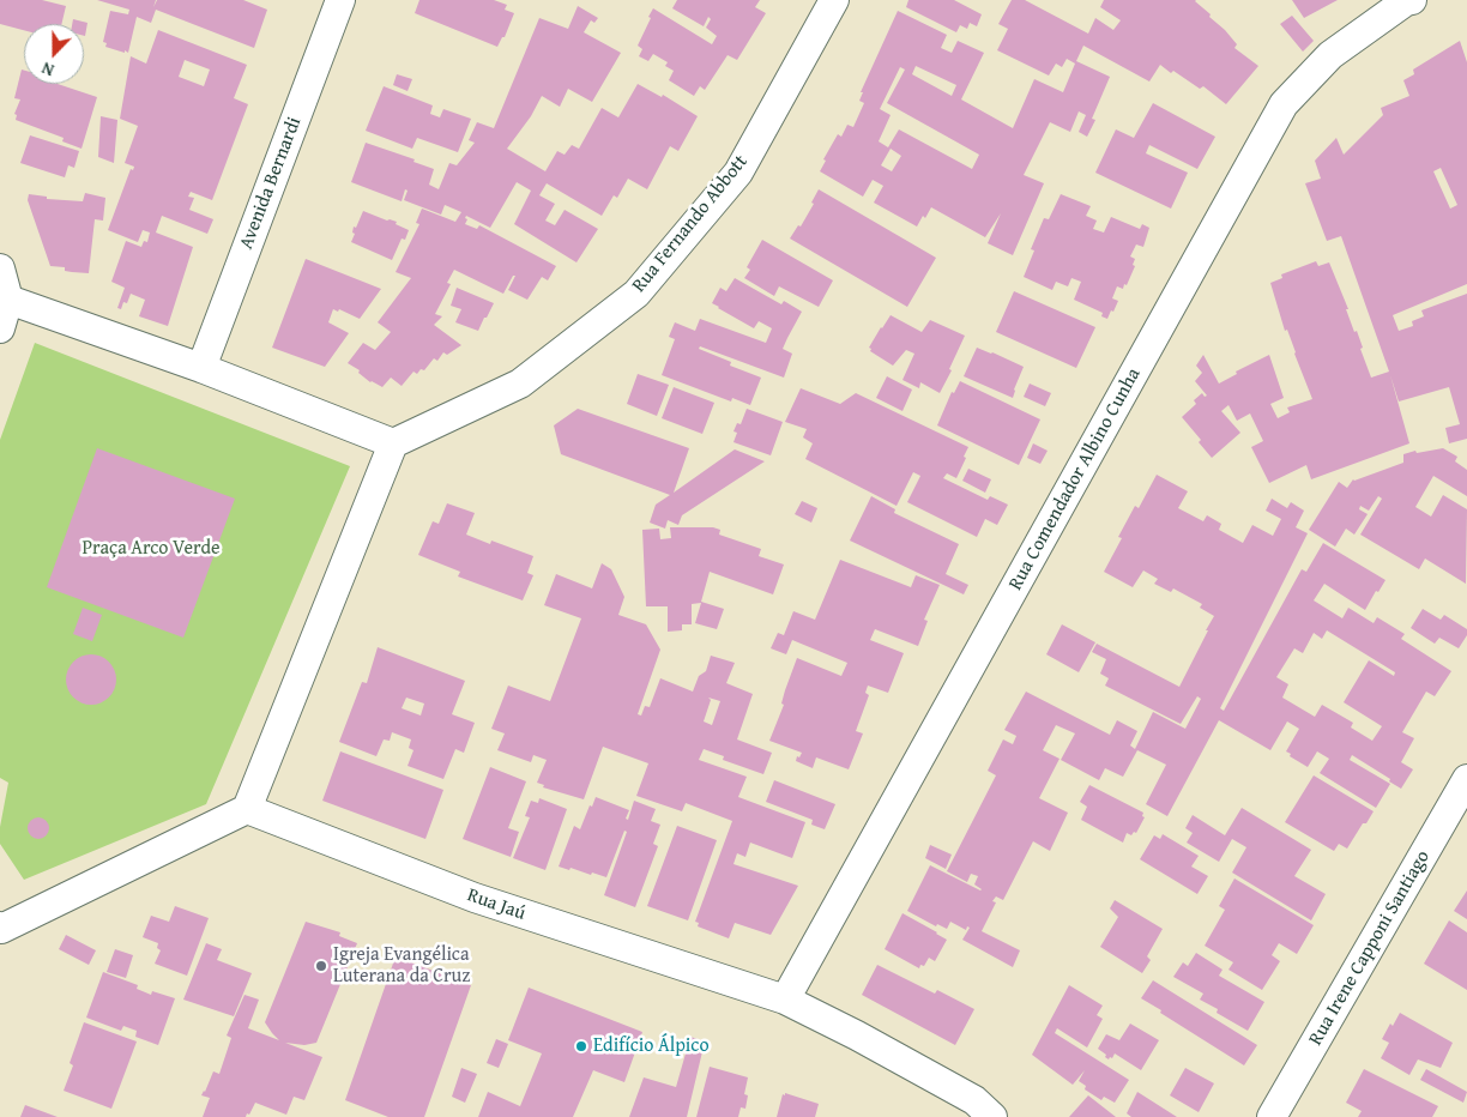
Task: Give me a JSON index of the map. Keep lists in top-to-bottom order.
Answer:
{
  "streets": {
    "street": [
      "Avenida Bernardi",
      "Rua Fernando Abbott",
      "Rua Comendador Albino Cunha",
      "Rua Jaú",
      "Rua Irene Capponi Santiago"
    ]
  },
  "crossings": [
    ["Rua Comendador Albino Cunha", "Rua Jaú"]
  ],
  "parks": ["Praça Arco Verde"],
  "places": ["Igreja Evangélica Luterana da Cruz", "Edifício Álpico"],
  "north": "bottom"
}
